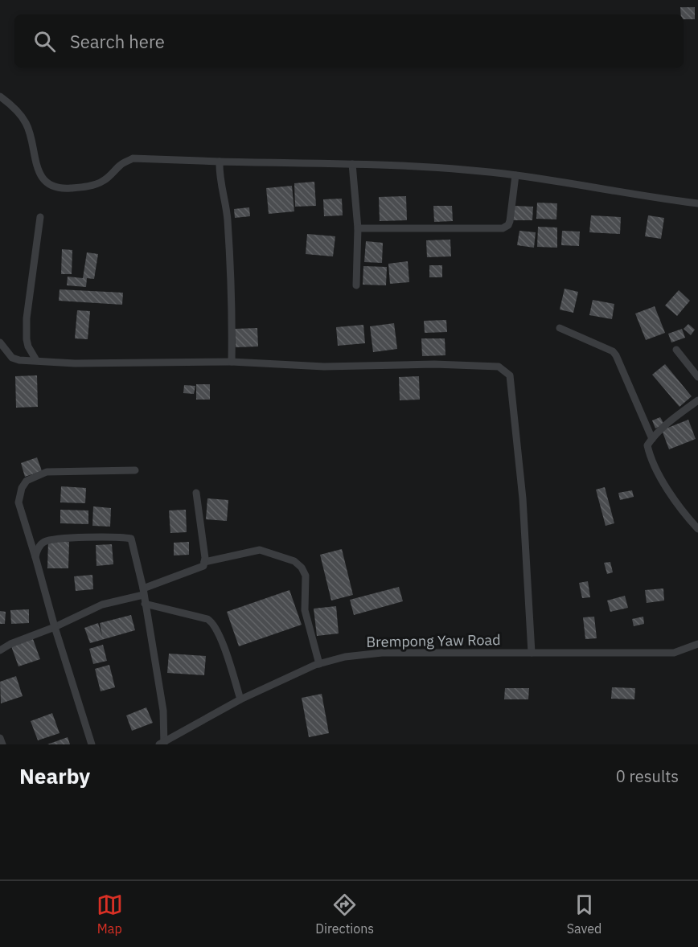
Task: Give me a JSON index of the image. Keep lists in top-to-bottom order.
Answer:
{
  "streets": {
    "street": ["Brempong Yaw Road"]
  },
  "page": {
    "search": "Search here",
    "heading": ["Nearby", "0 results"],
    "nav": ["Map", "Directions", "Saved"]
  }
}
